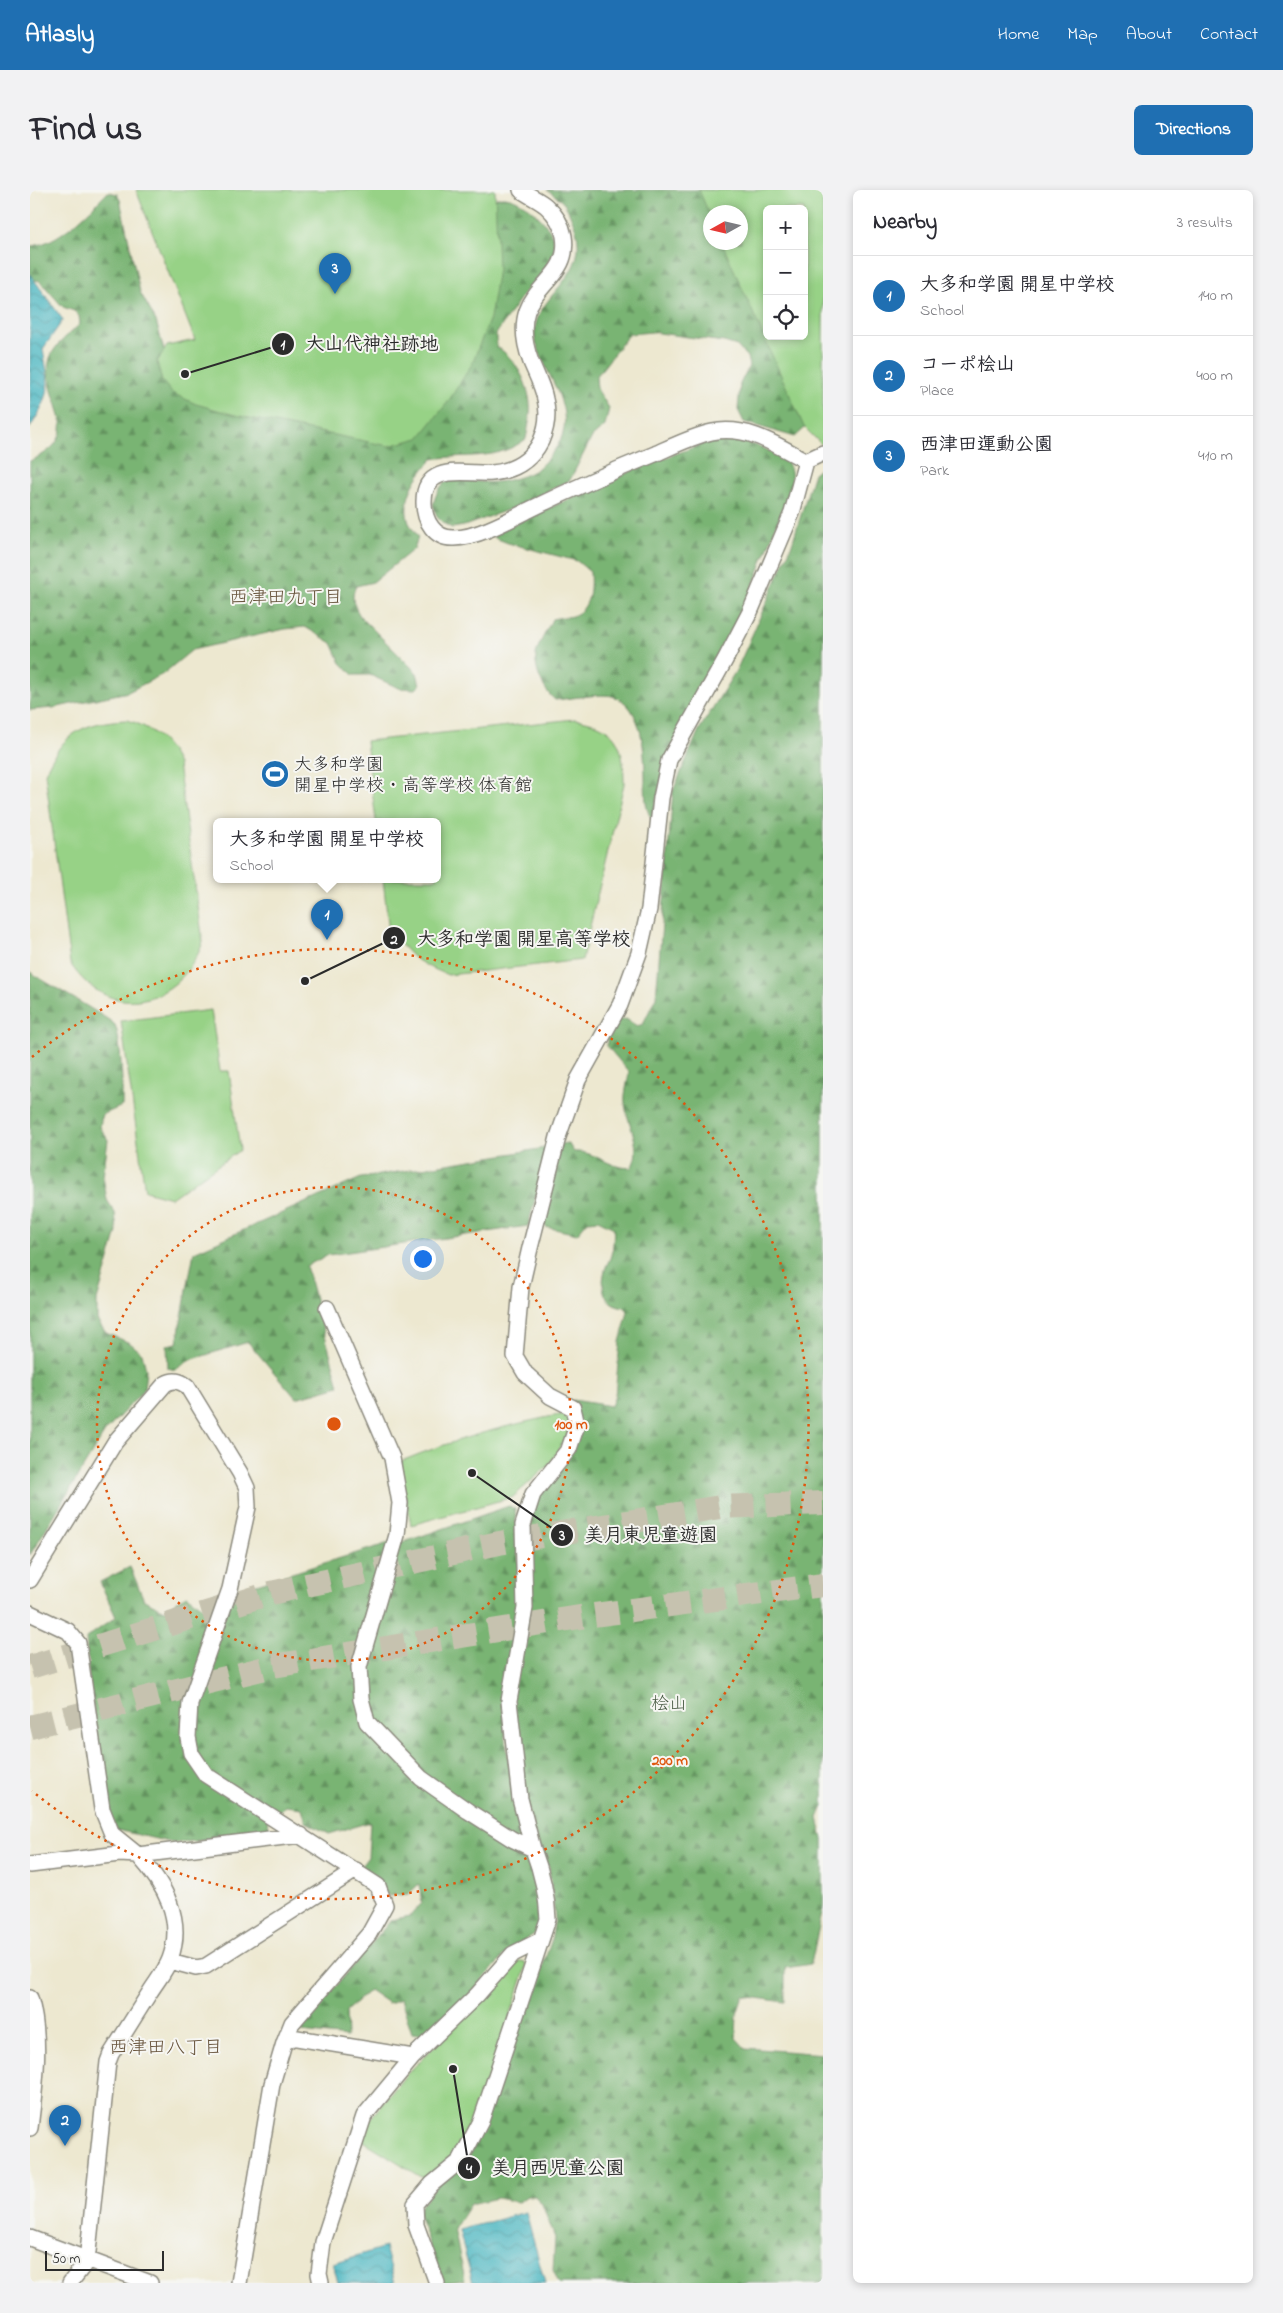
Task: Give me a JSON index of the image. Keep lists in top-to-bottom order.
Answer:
{
  "districts": ["西津田九丁目", "西津田八丁目"],
  "parks": ["桧山"],
  "places": {
    "other": [
      "大山代神社跡地",
      "大多和学園 開星高等学校",
      "美月東児童遊園",
      "美月西児童公園"
    ],
    "sports": ["大多和学園 開星中学校・高等学校 体育館"]
  },
  "scale_bar": "50 m",
  "north": "left",
  "page": {
    "header": "Atlasly",
    "nav": [
      "Home",
      "Map",
      "About",
      "Contact"
    ],
    "title": "Find us",
    "buttons": "Directions",
    "heading": ["Nearby", "3 results"],
    "map_buttons": ["+", "−"],
    "pins": ["3", "1", "2"],
    "list": [
      {
        "mark": "1",
        "name": "大多和学園 開星中学校",
        "note": "School",
        "value": "140 m"
      },
      {
        "mark": "2",
        "name": "コーポ桧山",
        "note": "Place",
        "value": "400 m"
      },
      {
        "mark": "3",
        "name": "西津田運動公園",
        "note": "Park",
        "value": "410 m"
      }
    ],
    "popup": ["大多和学園 開星中学校", "School"],
    "scale": "50 m"
  },
  "rings": ["100 m", "200 m"]
}
